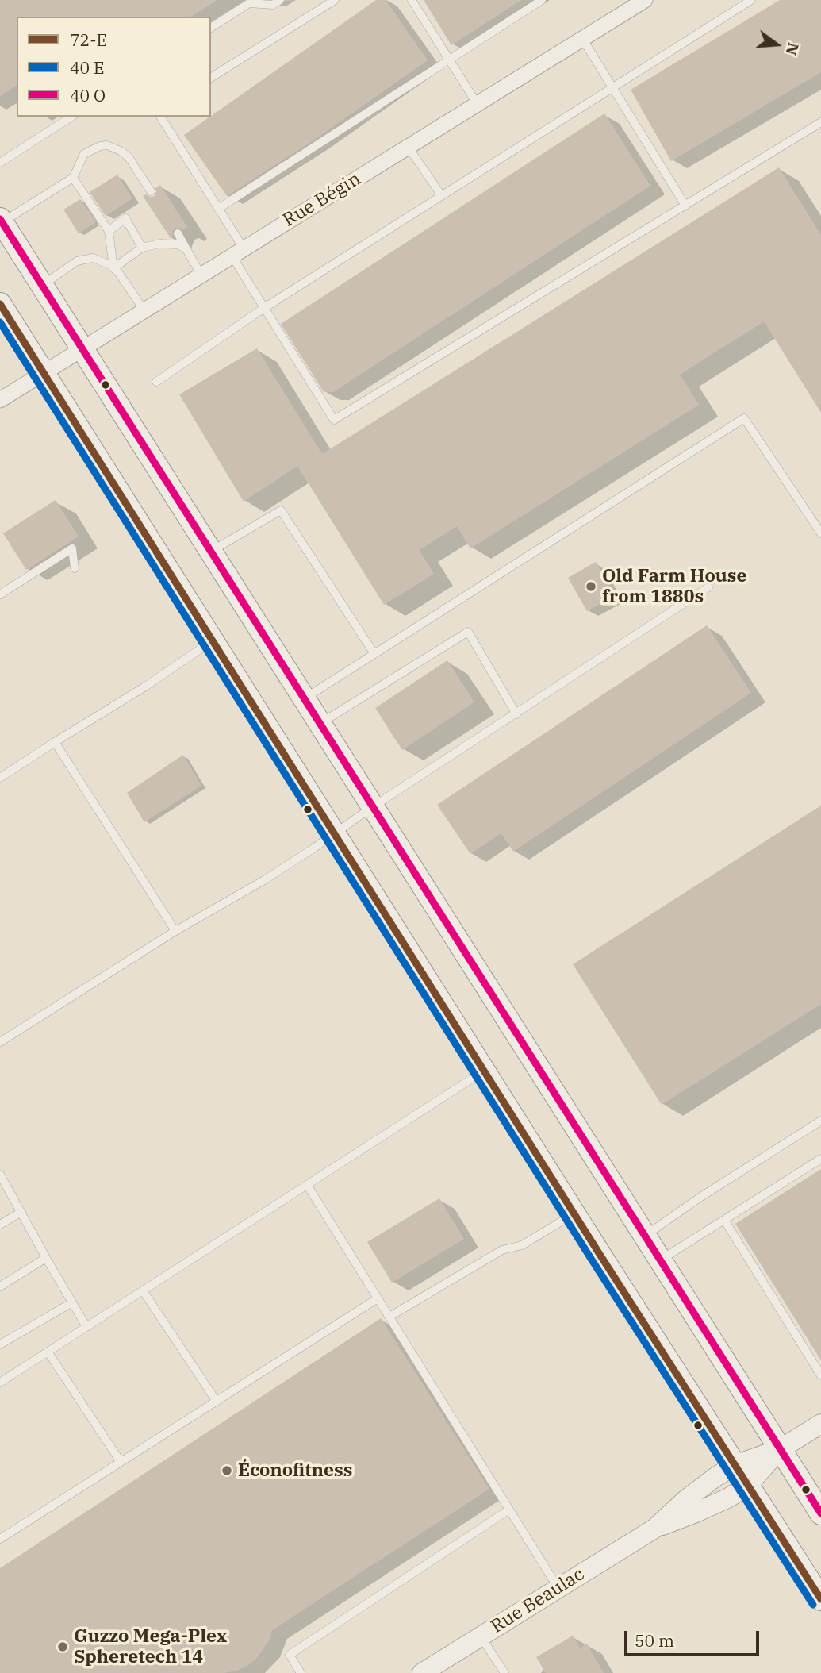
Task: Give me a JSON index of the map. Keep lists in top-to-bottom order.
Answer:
{
  "streets": {
    "street": ["Rue Bégin", "Rue Beaulac"]
  },
  "places": ["Old Farm House from 1880s", "Éconofitness", "Guzzo Mega-Plex Spheretech 14"],
  "lines": ["transit line 72-E"],
  "legend": ["72-E", "40 E", "40 O"],
  "scale_bar": "50 m",
  "north": "right"
}
